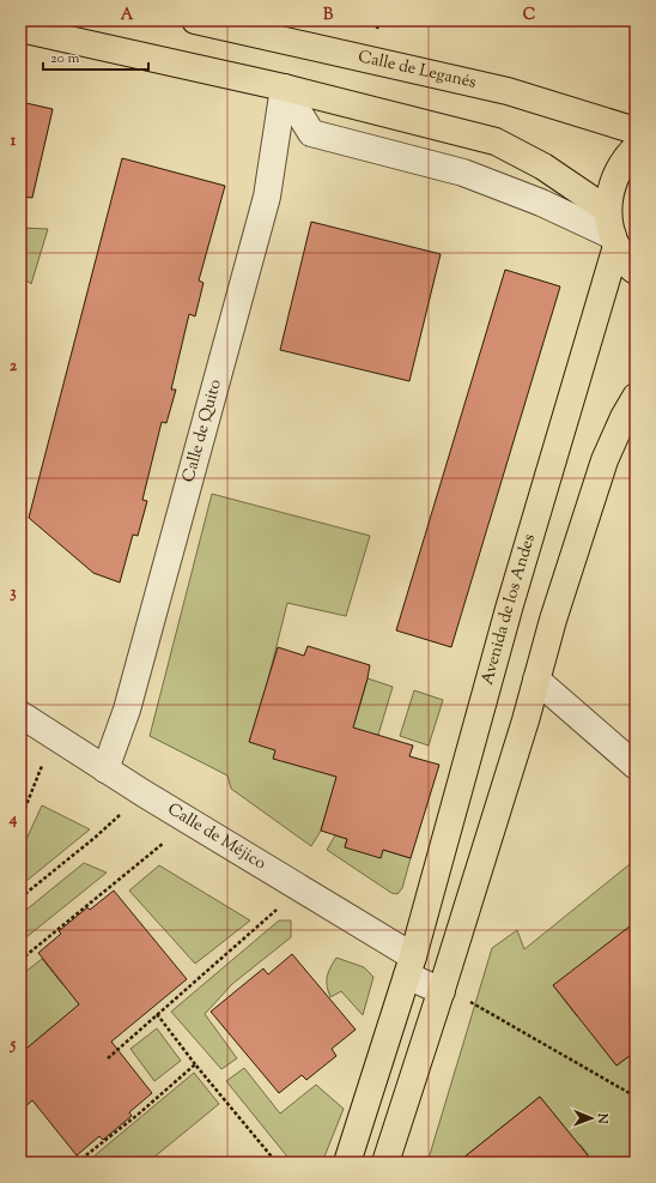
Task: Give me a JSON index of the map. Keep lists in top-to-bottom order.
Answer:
{
  "streets": {
    "main road": ["Calle de Leganés", "Avenida de los Andes"],
    "street": ["Calle de Quito", "Calle de Méjico"]
  },
  "crossings": [
    ["Calle de Quito", "Calle de Méjico"],
    ["Avenida de los Andes", "Calle de Méjico"]
  ],
  "scale_bar": "20 m",
  "north": "right",
  "grid": {
    "columns": ["A", "B", "C"],
    "rows": [
      "1",
      "2",
      "3",
      "4",
      "5"
    ]
  }
}
